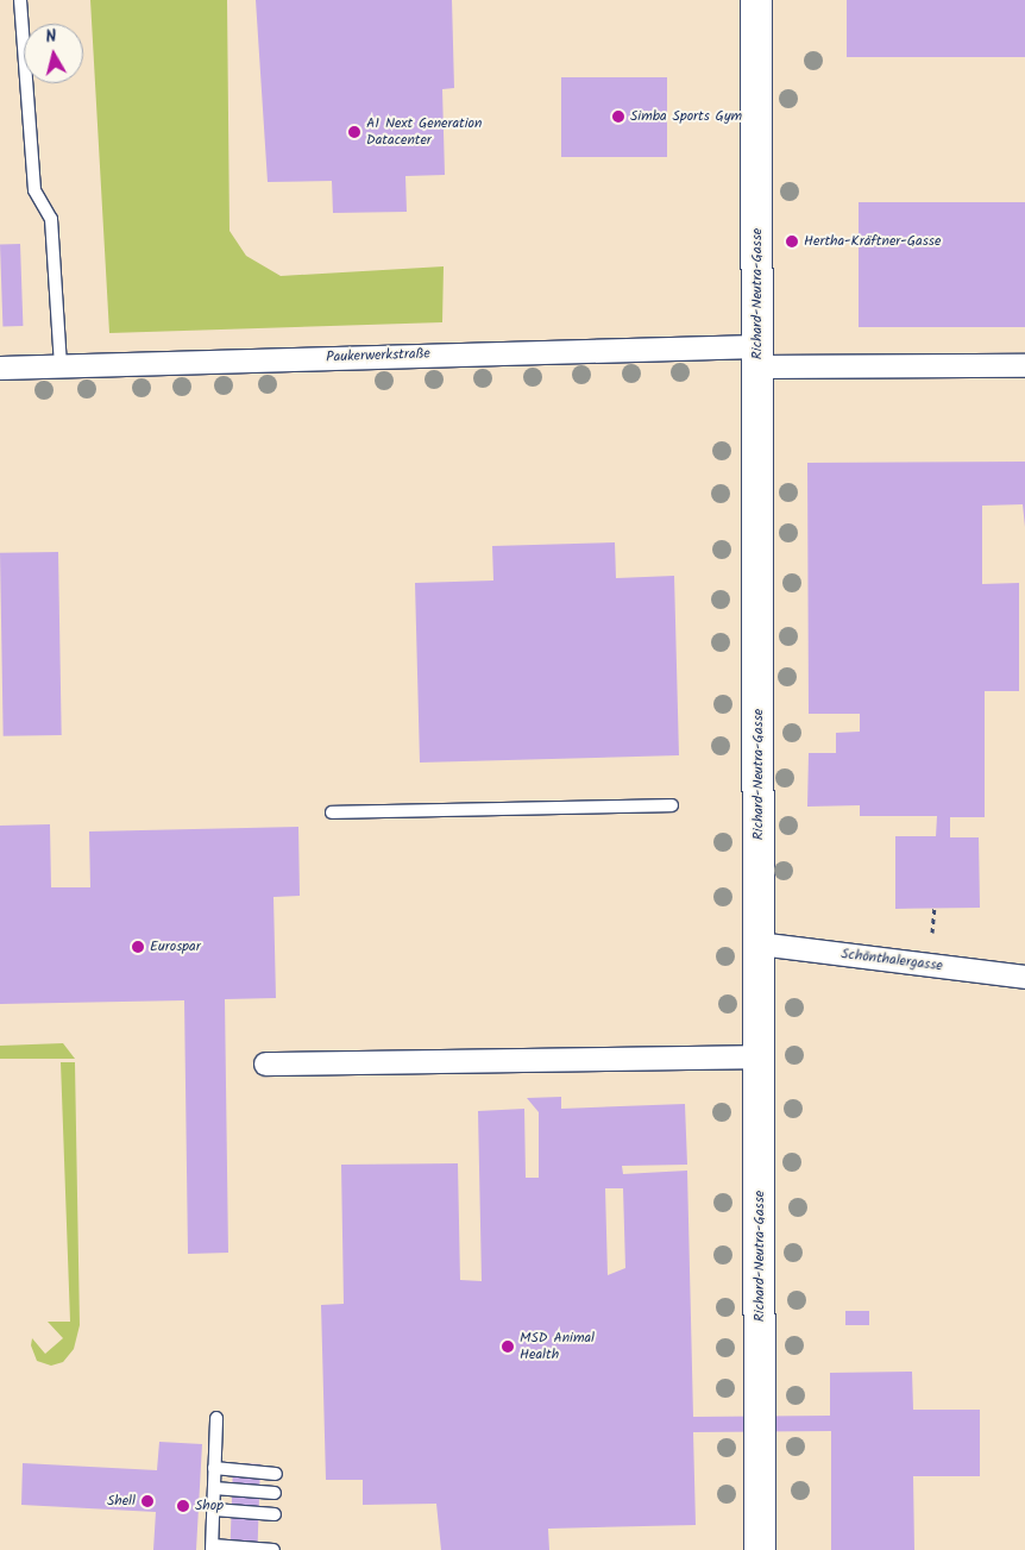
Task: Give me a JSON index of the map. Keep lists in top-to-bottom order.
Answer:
{
  "streets": {
    "street": ["Richard-Neutra-Gasse", "Paukerwerkstraße", "Schönthalergasse"]
  },
  "crossings": [
    ["Richard-Neutra-Gasse", "Paukerwerkstraße"],
    ["Richard-Neutra-Gasse", "Schönthalergasse"]
  ],
  "places": [
    "Simba Sports Gym",
    "A1 Next Generation Datacenter",
    "Hertha-Kräftner-Gasse",
    "Eurospar",
    "MSD Animal Health",
    "Shell",
    "Shop"
  ],
  "north": "top"
}
